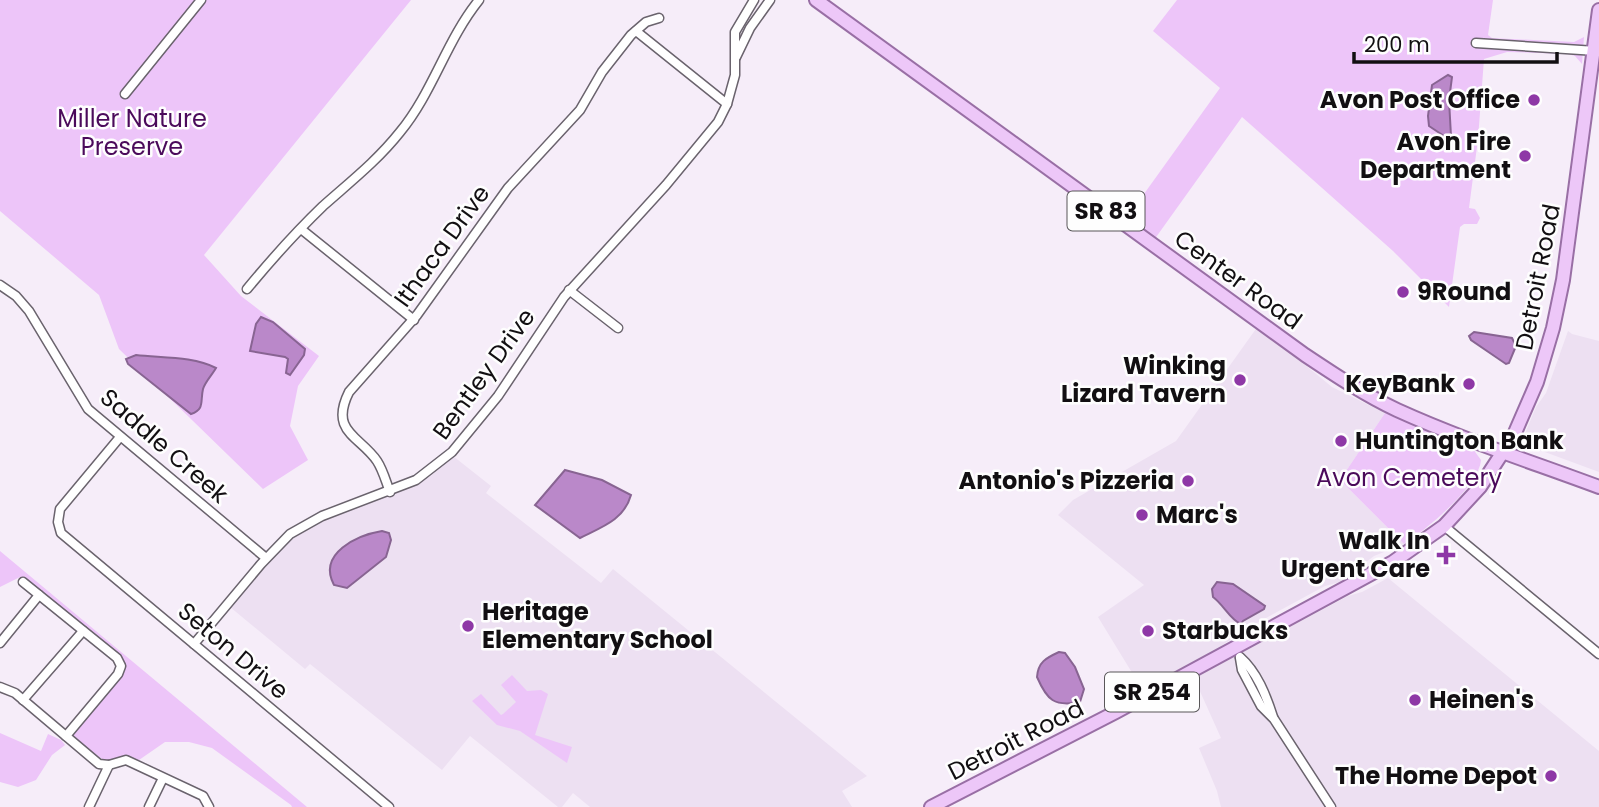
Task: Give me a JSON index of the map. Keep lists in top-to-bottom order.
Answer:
{
  "streets": {
    "main road": [
      "SR 83",
      "Detroit Road",
      "Center Road",
      "SR 254"
    ],
    "street": [
      "Ithaca Drive",
      "Bentley Drive",
      "Saddle Creek",
      "Seton Drive"
    ]
  },
  "crossings": [
    ["Ithaca Drive", "Bentley Drive"],
    ["Detroit Road", "Center Road"],
    ["Bentley Drive", "Saddle Creek"],
    ["Bentley Drive", "Seton Drive"],
    ["Saddle Creek", "Seton Drive"]
  ],
  "parks": ["Miller Nature Preserve", "Avon Cemetery"],
  "places": {
    "other": [
      "Avon Post Office",
      "Avon Fire Department",
      "9Round",
      "Winking Lizard Tavern",
      "KeyBank",
      "Huntington Bank",
      "Antonio's Pizzeria",
      "Marc's",
      "Heritage Elementary School",
      "Starbucks",
      "Heinen's",
      "The Home Depot"
    ],
    "health": ["Walk In Urgent Care"]
  },
  "scale_bar": "200 m"
}
